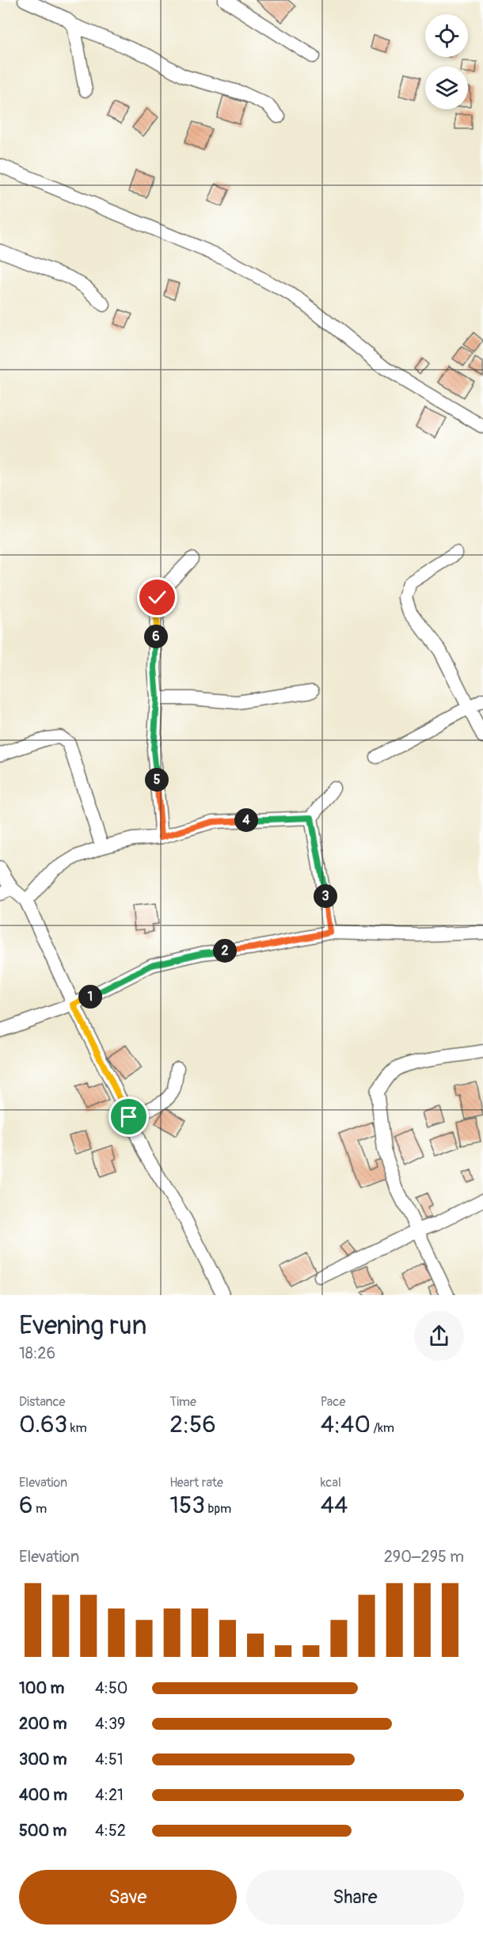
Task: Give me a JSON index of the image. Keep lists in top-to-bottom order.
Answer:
{
  "page": {
    "pins": [
      "6",
      "5",
      "4",
      "3",
      "2",
      "1"
    ],
    "heading": ["Evening run", "18:26"],
    "stats": [
      ["Distance", "0.63 km"],
      ["Time", "2:56"],
      ["Pace", "4:40 /km"],
      ["Elevation", "6 m"],
      ["Heart rate", "153 bpm"],
      ["kcal", "44"]
    ],
    "chart": ["Elevation", "290–295 m"],
    "list": [
      {
        "name": "100 m",
        "note": "4:50"
      },
      {
        "name": "200 m",
        "note": "4:39"
      },
      {
        "name": "300 m",
        "note": "4:51"
      },
      {
        "name": "400 m",
        "note": "4:21"
      },
      {
        "name": "500 m",
        "note": "4:52"
      }
    ],
    "buttons": ["Save", "Share"]
  }
}
